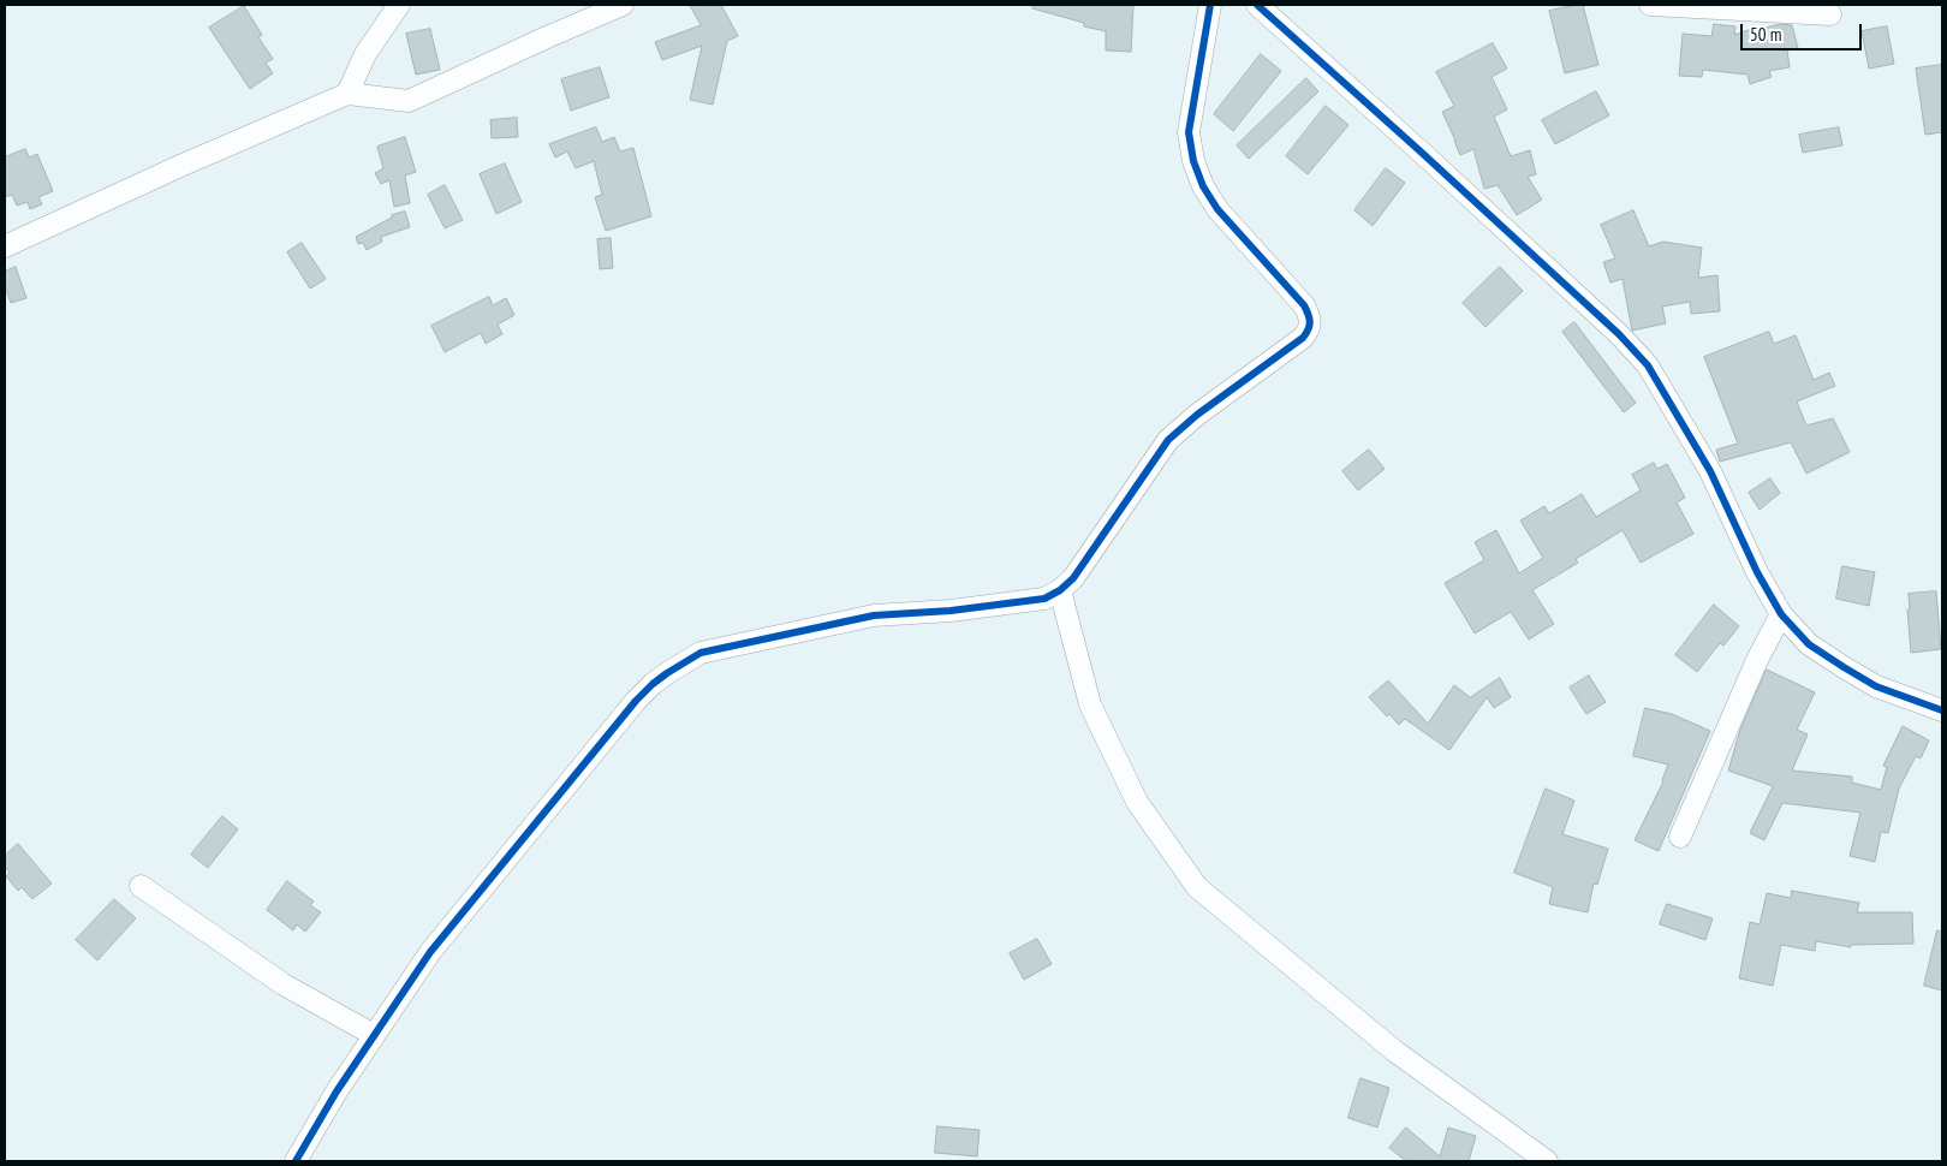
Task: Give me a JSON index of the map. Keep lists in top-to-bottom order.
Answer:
{
  "scale_bar": "50 m"
}
